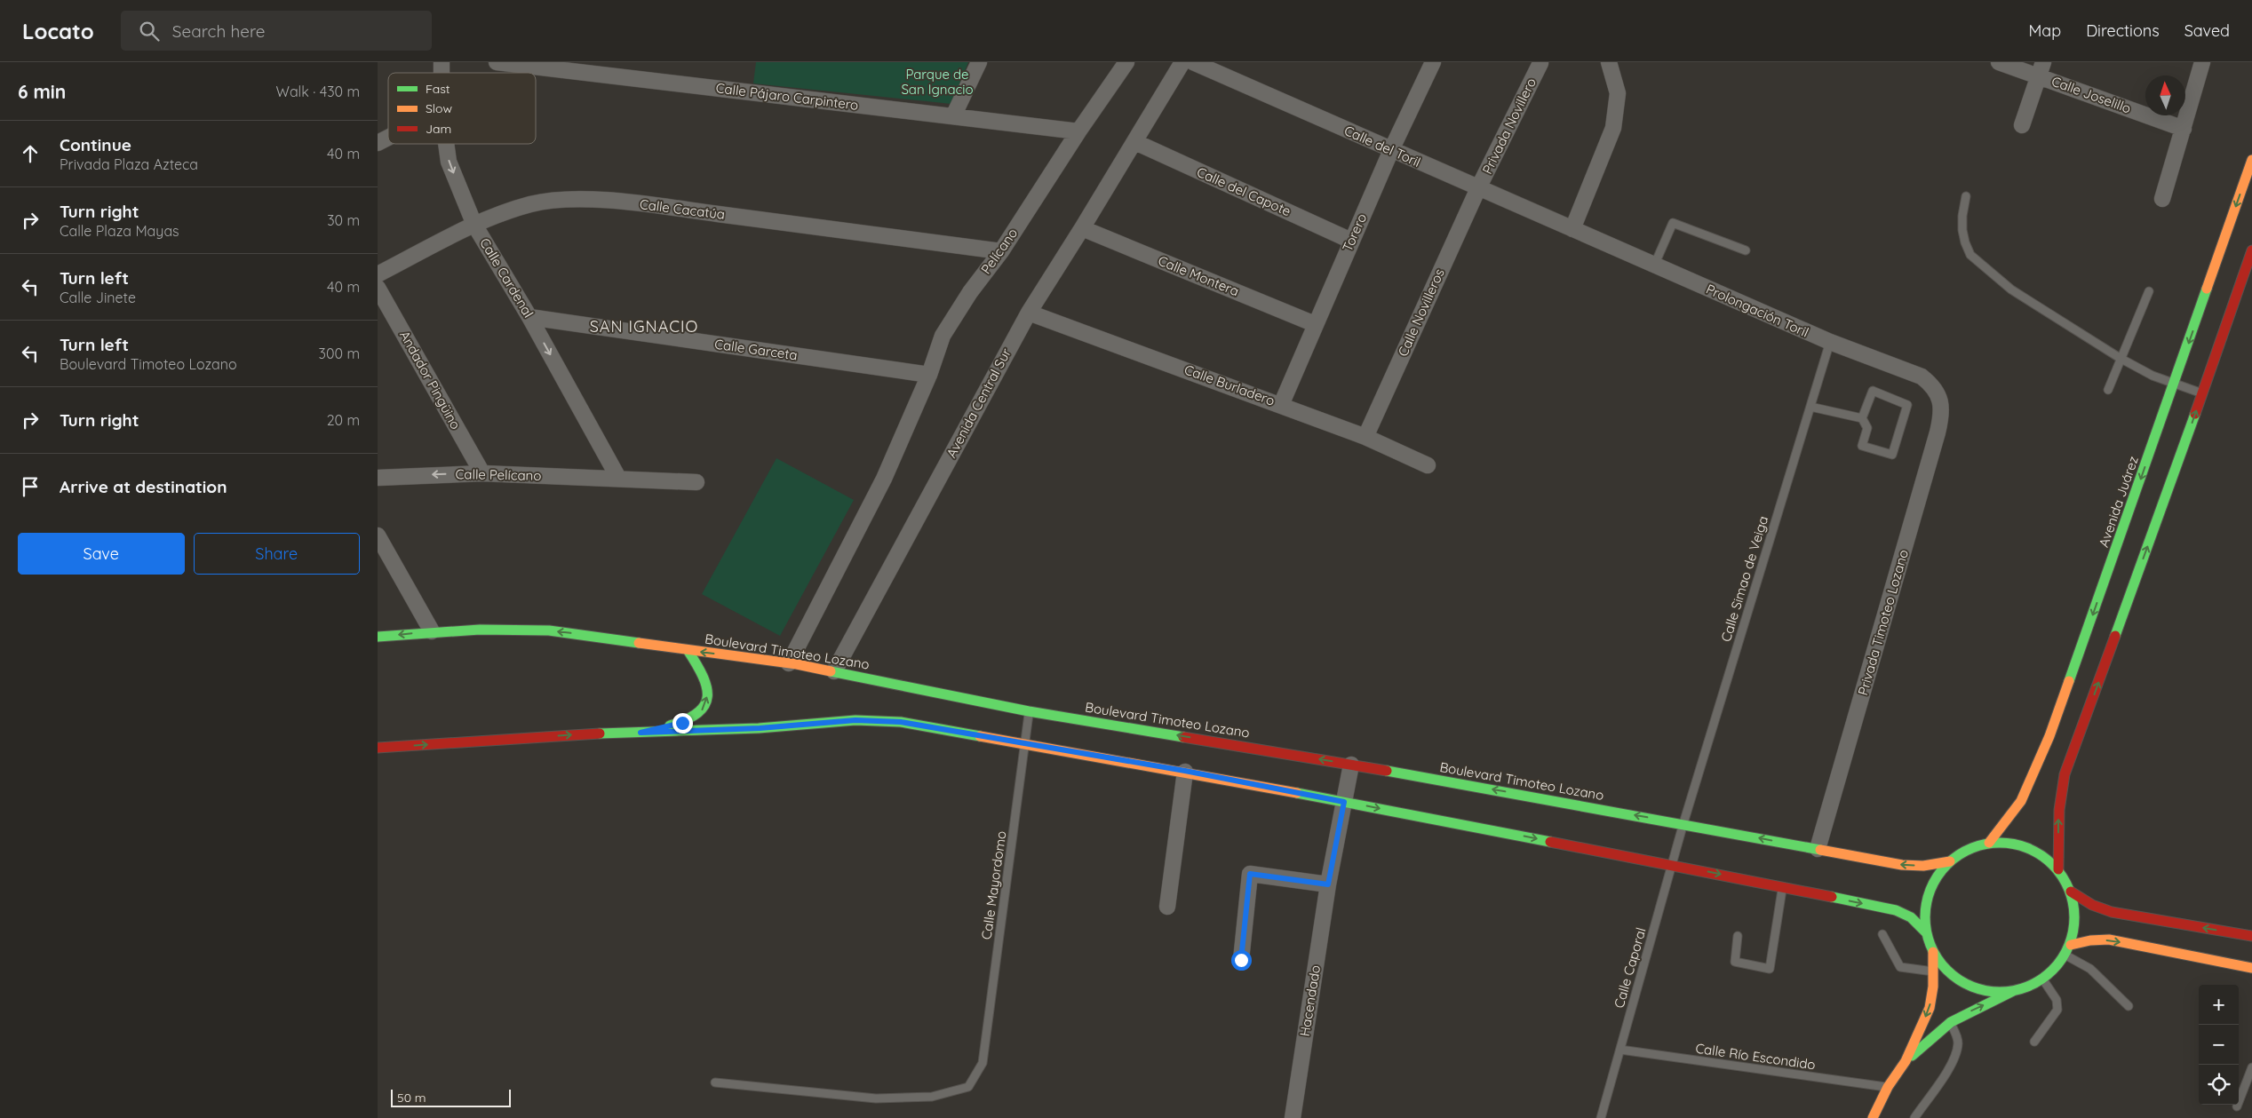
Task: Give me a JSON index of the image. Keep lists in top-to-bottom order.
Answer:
{
  "streets": {
    "main road": ["Avenida Juárez", "Boulevard Timoteo Lozano"],
    "street": [
      "Calle Joselillo",
      "Calle Pájaro Carpintero",
      "Privada Novillero",
      "Calle del Toril",
      "Calle del Capote",
      "Calle Cacatúa",
      "Torero",
      "Pelícano",
      "Calle Montera",
      "Calle Cardenal",
      "Prolongación Toril",
      "Calle Novilleros",
      "Calle Garceta",
      "Andador Pingüino",
      "Calle Burladero",
      "Avenida Central Sur",
      "Calle Pelícano",
      "Privada Timoteo Lozano",
      "Hacendado"
    ],
    "lane": [
      "Calle Simao de Veiga",
      "Calle Mayordomo",
      "Calle Caporal",
      "Calle Río Escondido"
    ]
  },
  "crossings": [
    ["Calle Pájaro Carpintero", "Pelícano"],
    ["Privada Novillero", "Calle del Toril"],
    ["Privada Novillero", "Calle Novilleros"],
    ["Calle del Toril", "Torero"],
    ["Calle del Toril", "Prolongación Toril"],
    ["Calle del Toril", "Calle Novilleros"],
    ["Calle del Capote", "Torero"],
    ["Calle del Capote", "Avenida Central Sur"],
    ["Calle Cacatúa", "Pelícano"],
    ["Calle Cacatúa", "Calle Cardenal"],
    ["Torero", "Calle Montera"],
    ["Torero", "Calle Burladero"],
    ["Pelícano", "Calle Garceta"],
    ["Pelícano", "Boulevard Timoteo Lozano"],
    ["Calle Montera", "Avenida Central Sur"],
    ["Calle Cardenal", "Calle Garceta"],
    ["Calle Cardenal", "Calle Pelícano"],
    ["Prolongación Toril", "Calle Simao de Veiga"],
    ["Prolongación Toril", "Privada Timoteo Lozano"],
    ["Calle Novilleros", "Calle Burladero"],
    ["Andador Pingüino", "Calle Pelícano"],
    ["Calle Burladero", "Avenida Central Sur"],
    ["Avenida Central Sur", "Boulevard Timoteo Lozano"],
    ["Avenida Juárez", "Boulevard Timoteo Lozano"],
    ["Calle Simao de Veiga", "Boulevard Timoteo Lozano"],
    ["Calle Simao de Veiga", "Calle Caporal"],
    ["Privada Timoteo Lozano", "Boulevard Timoteo Lozano"],
    ["Boulevard Timoteo Lozano", "Calle Mayordomo"],
    ["Boulevard Timoteo Lozano", "Calle Caporal"],
    ["Boulevard Timoteo Lozano", "Hacendado"],
    ["Calle Caporal", "Calle Río Escondido"]
  ],
  "one_way": ["Calle Cardenal"],
  "districts": ["SAN IGNACIO"],
  "parks": ["Parque de San Ignacio"],
  "legend": ["Fast", "Slow", "Jam"],
  "scale_bar": "50 m",
  "north": "top",
  "page": {
    "header": "Locato",
    "search": "Search here",
    "nav": ["Map", "Directions", "Saved"],
    "heading": ["6 min", "Walk · 430 m"],
    "list": [
      ["Continue", "Privada Plaza Azteca", "40 m"],
      ["Turn right", "Calle Plaza Mayas", "30 m"],
      ["Turn left", "Calle Jinete", "40 m"],
      ["Turn left", "Boulevard Timoteo Lozano", "300 m"],
      ["Turn right", "20 m"],
      "Arrive at destination"
    ],
    "buttons": ["Save", "Share"],
    "map_buttons": ["+", "−"],
    "scale": "50 m"
  }
}
